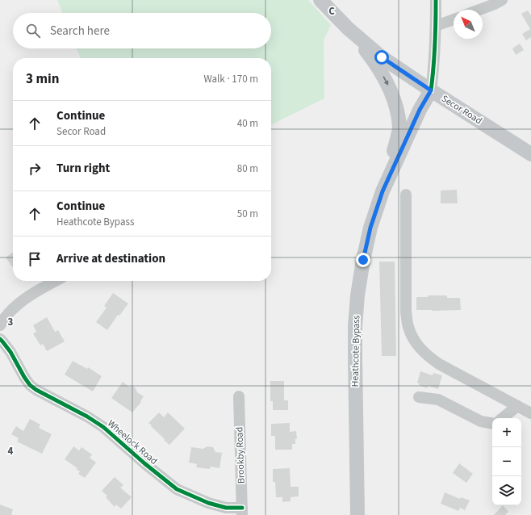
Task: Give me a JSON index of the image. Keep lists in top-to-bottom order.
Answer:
{
  "streets": {
    "main road": ["Secor Road", "Heathcote Bypass"],
    "street": ["Wheelock Road", "Brookby Road"]
  },
  "crossings": [
    ["Wheelock Road", "Brookby Road"]
  ],
  "north": "top left",
  "page": {
    "search": "Search here",
    "heading": ["3 min", "Walk · 170 m"],
    "list": [
      ["Continue", "Secor Road", "40 m"],
      ["Turn right", "80 m"],
      ["Continue", "Heathcote Bypass", "50 m"],
      "Arrive at destination"
    ],
    "map_buttons": ["+", "−"]
  },
  "grid": {
    "columns": ["C"],
    "rows": ["3", "4"]
  }
}
